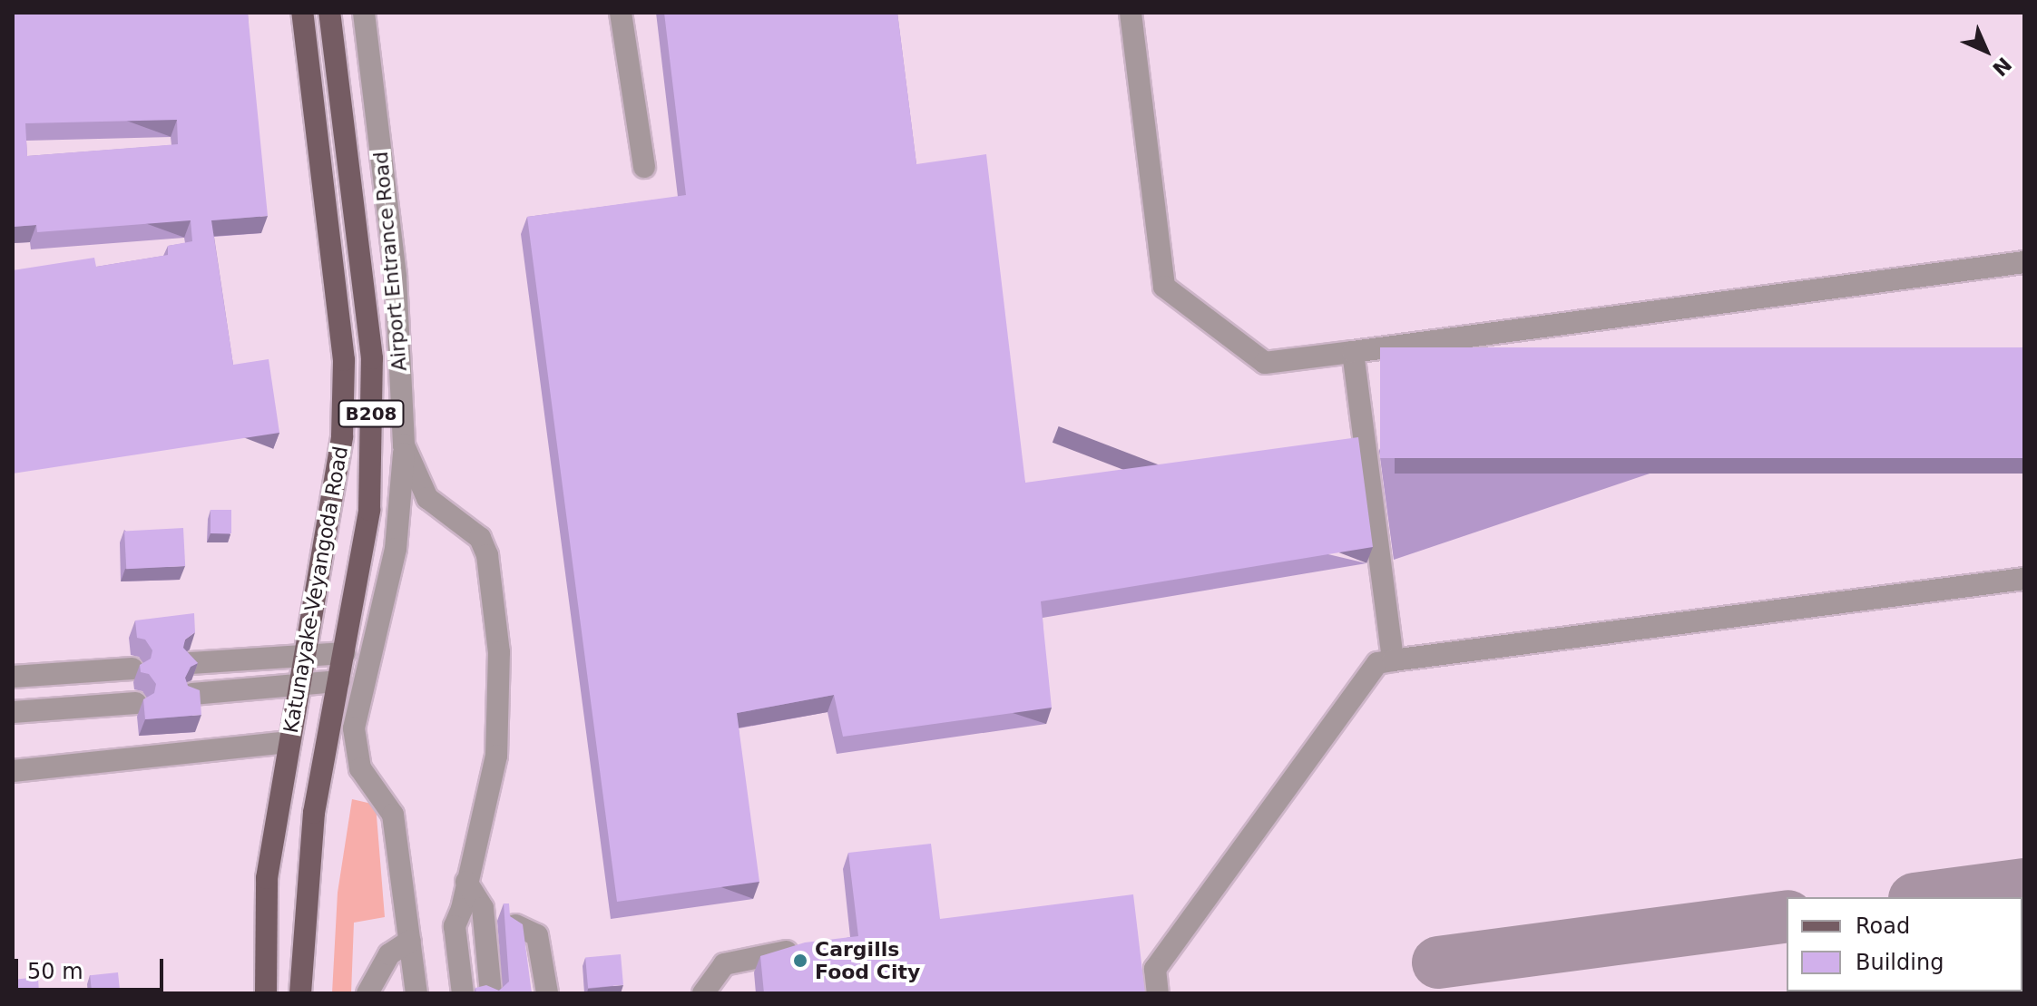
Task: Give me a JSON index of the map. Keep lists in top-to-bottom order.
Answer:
{
  "streets": {
    "main road": ["B208", "Katunayake-Veyangoda Road"],
    "lane": ["Airport Entrance Road"]
  },
  "places": ["Cargills Food City"],
  "legend": ["Road", "Building"],
  "scale_bar": "50 m",
  "north": "bottom right"
}
